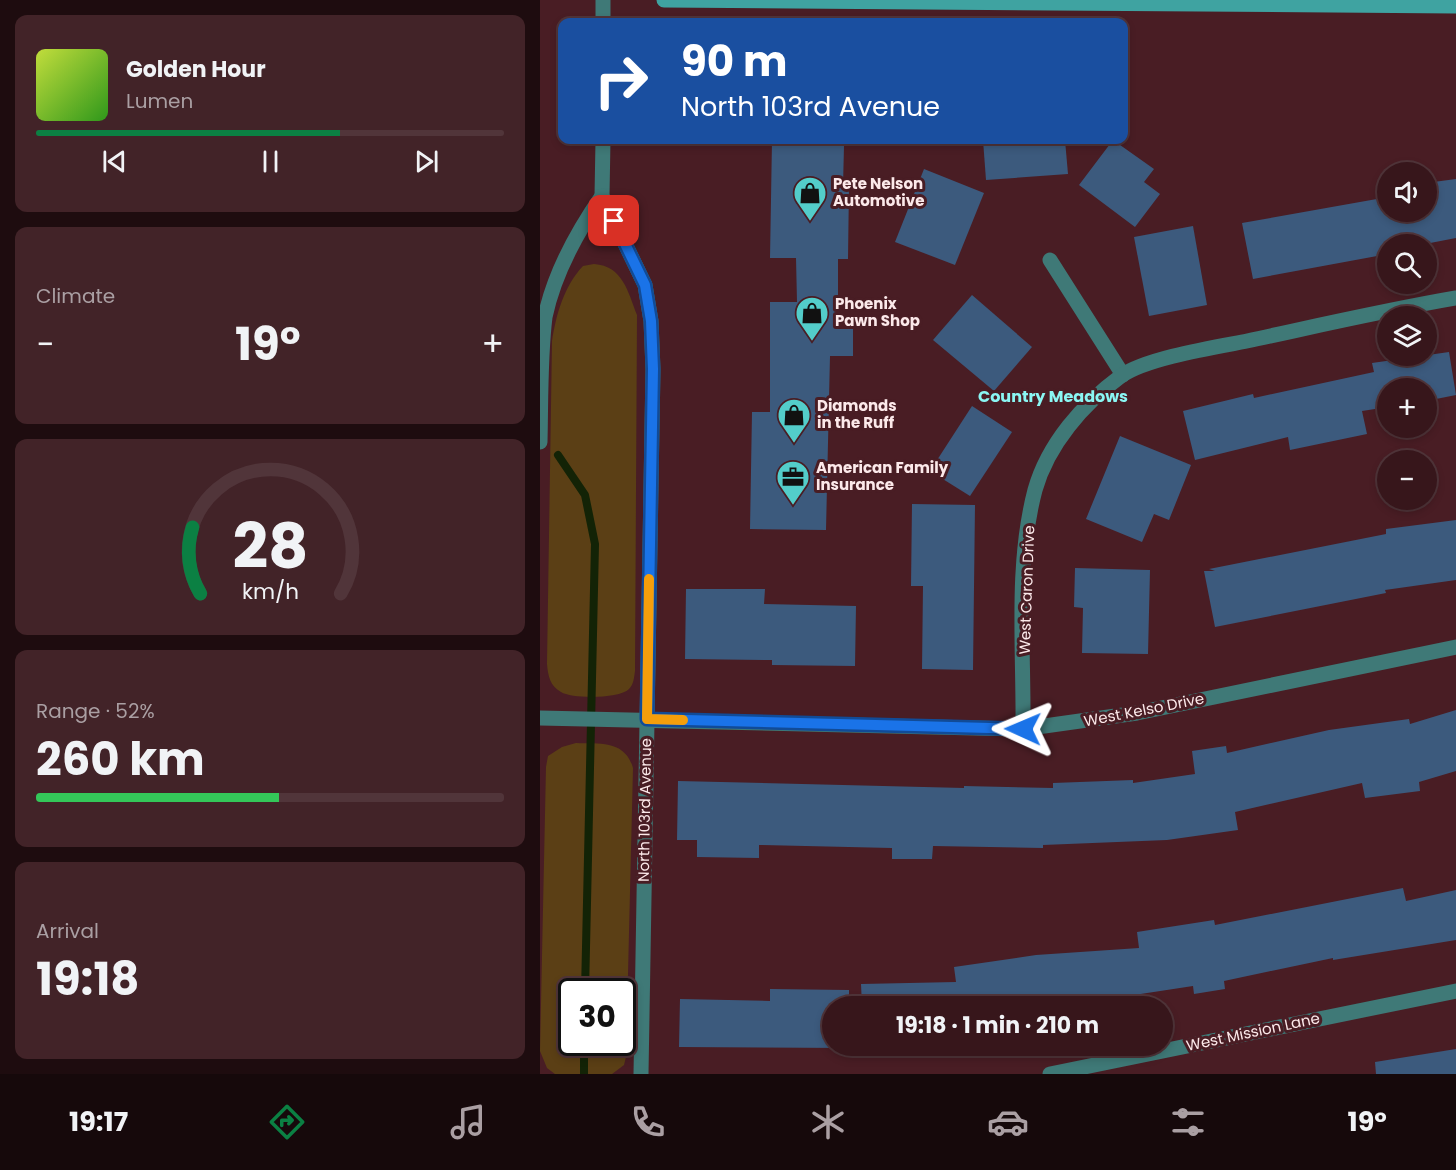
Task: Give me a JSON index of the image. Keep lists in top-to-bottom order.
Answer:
{
  "streets": {
    "street": [
      "West Caron Drive",
      "West Kelso Drive",
      "North 103rd Avenue",
      "West Mission Lane"
    ]
  },
  "crossings": [
    ["West Caron Drive", "West Kelso Drive"],
    ["West Kelso Drive", "North 103rd Avenue"]
  ],
  "districts": ["Country Meadows"],
  "places": {
    "shop": ["Pete Nelson Automotive", "Phoenix Pawn Shop", "Diamonds in the Ruff"],
    "office": ["American Family Insurance"]
  },
  "page": {
    "turn": ["90 m", "North 103rd Avenue"],
    "song": ["Golden Hour", "Lumen"],
    "map_buttons": ["+", "−"],
    "tile": [
      "Climate",
      ["Range · 52%", "260 km"],
      ["Arrival", "19:18"]
    ],
    "heat": ["−", "19°", "+"],
    "limit": "30",
    "trip": "19:18 · 1 min · 210 m",
    "tabs": ["19:17", "19°"],
    "gauge": ["28", "km/h"]
  }
}
